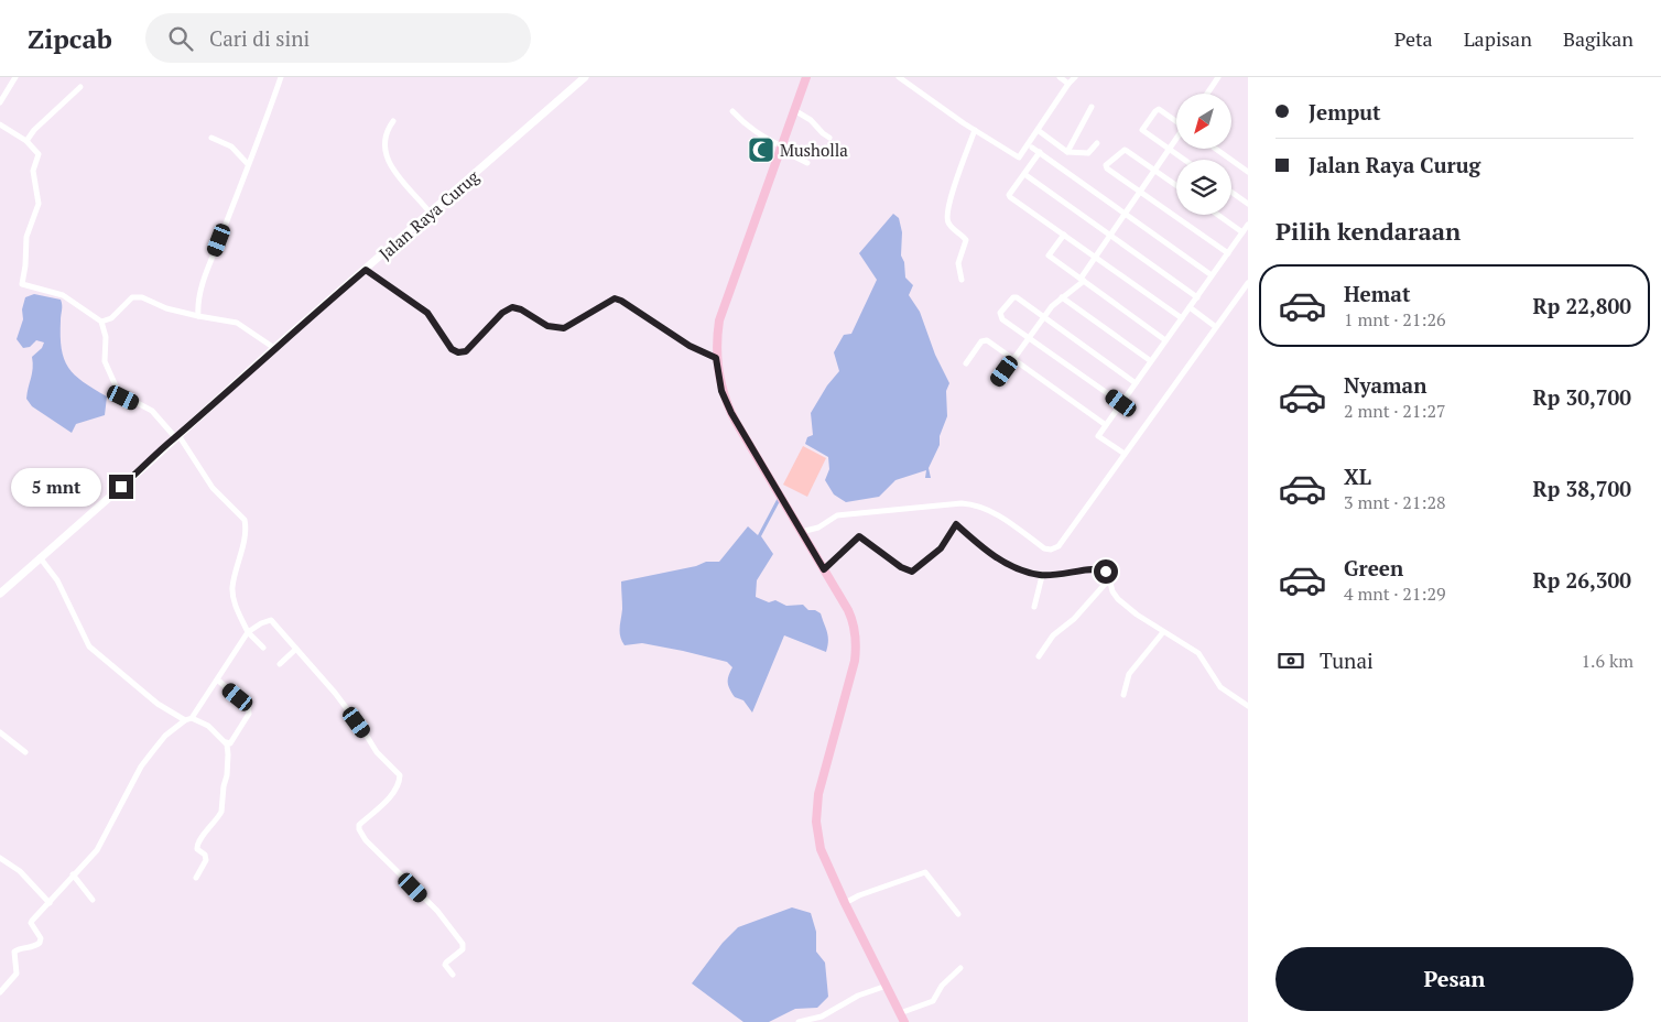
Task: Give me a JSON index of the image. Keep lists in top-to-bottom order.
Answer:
{
  "streets": {
    "street": ["Jalan Raya Curug"]
  },
  "places": {
    "mosque": ["Musholla"]
  },
  "north": "bottom left",
  "page": {
    "header": "Zipcab",
    "search": "Cari di sini",
    "nav": ["Peta", "Lapisan", "Bagikan"],
    "banner": ["Jemput", "Jalan Raya Curug"],
    "heading": "Pilih kendaraan",
    "list": [
      {
        "name": "Hemat",
        "note": "1 mnt · 21:26",
        "value": "Rp 22,800"
      },
      {
        "name": "Nyaman",
        "note": "2 mnt · 21:27",
        "value": "Rp 30,700"
      },
      {
        "name": "XL",
        "note": "3 mnt · 21:28",
        "value": "Rp 38,700"
      },
      {
        "name": "Green",
        "note": "4 mnt · 21:29",
        "value": "Rp 26,300"
      }
    ],
    "bubble": "5 mnt",
    "pay": ["Tunai", "1.6 km"],
    "buttons": "Pesan"
  }
}
